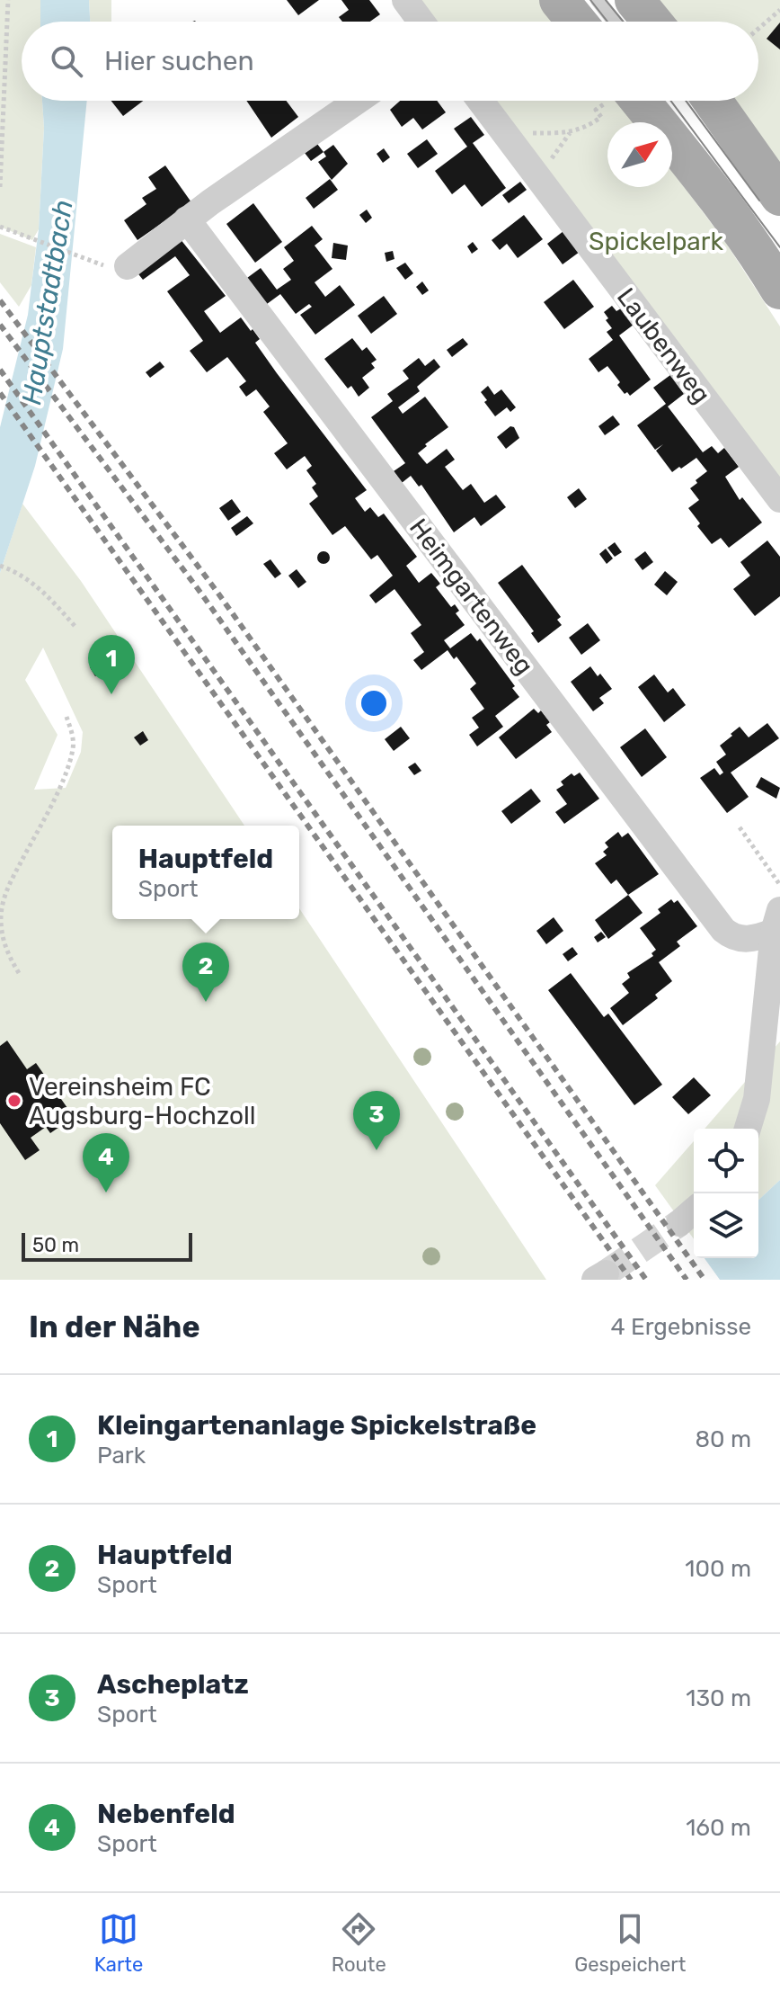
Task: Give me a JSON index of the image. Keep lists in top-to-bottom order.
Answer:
{
  "streets": {
    "street": ["Laubenweg", "Heimgartenweg"]
  },
  "water": ["Hauptstadtbach"],
  "parks": ["Spickelpark"],
  "places": ["Vereinsheim FC Augsburg-Hochzoll"],
  "scale_bar": "50 m",
  "north": "top right",
  "page": {
    "search": "Hier suchen",
    "pins": [
      "1",
      "2",
      "3",
      "4"
    ],
    "popup": ["Hauptfeld", "Sport"],
    "scale": "50 m",
    "heading": ["In der Nähe", "4 Ergebnisse"],
    "list": [
      {
        "mark": "1",
        "name": "Kleingartenanlage Spickelstraße",
        "note": "Park",
        "value": "80 m"
      },
      {
        "mark": "2",
        "name": "Hauptfeld",
        "note": "Sport",
        "value": "100 m"
      },
      {
        "mark": "3",
        "name": "Ascheplatz",
        "note": "Sport",
        "value": "130 m"
      },
      {
        "mark": "4",
        "name": "Nebenfeld",
        "note": "Sport",
        "value": "160 m"
      }
    ],
    "nav": ["Karte", "Route", "Gespeichert"]
  }
}
